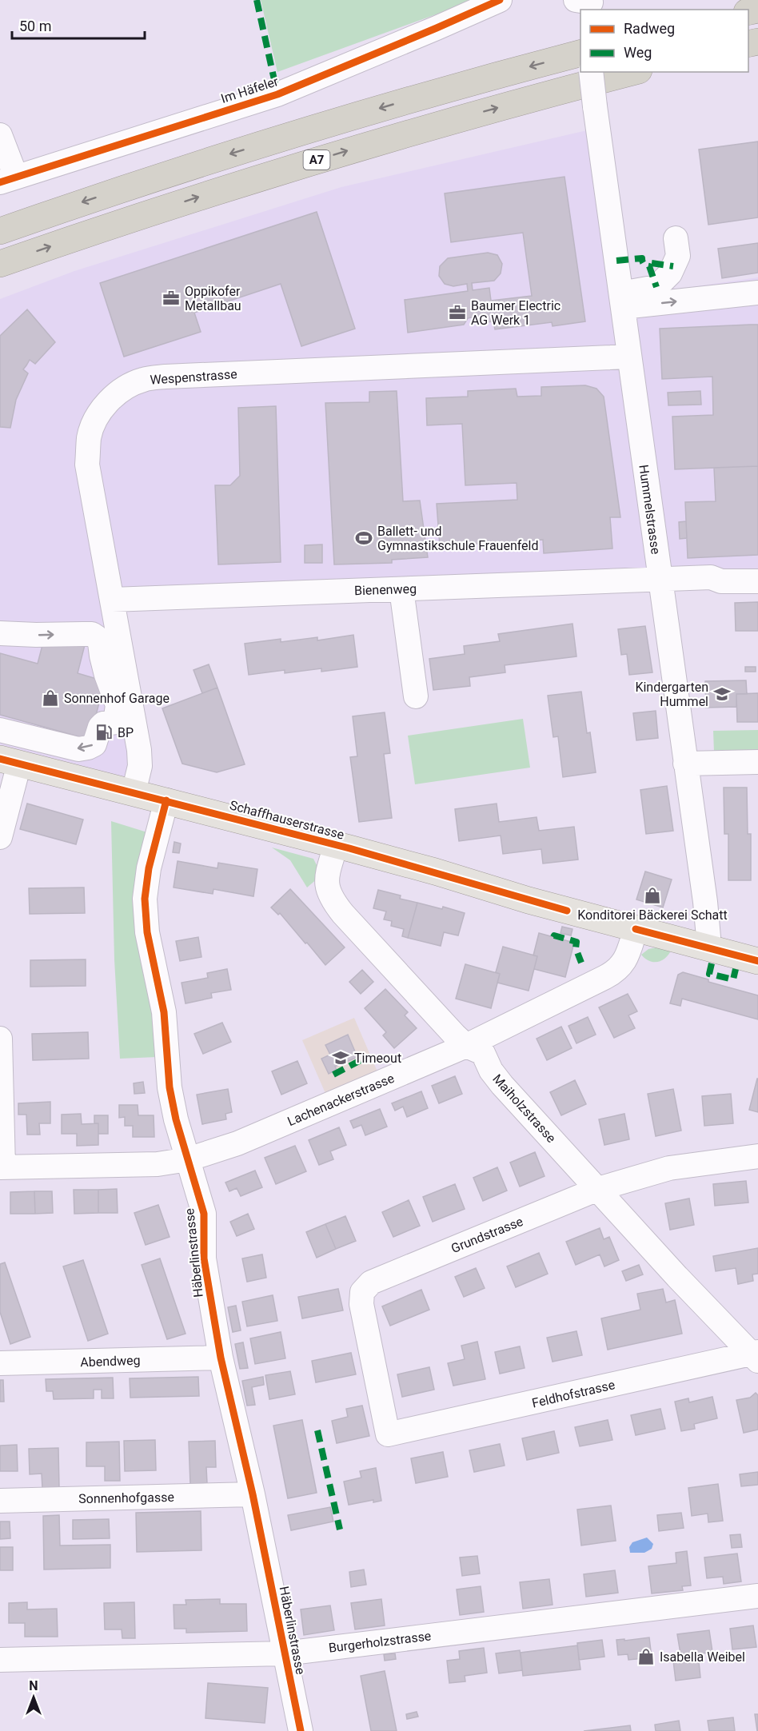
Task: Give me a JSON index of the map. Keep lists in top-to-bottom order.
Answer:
{
  "streets": {
    "highway": ["A7"],
    "main road": ["Schaffhauserstrasse"],
    "street": [
      "Im Häfeler",
      "Wespenstrasse",
      "Hummelstrasse",
      "Bienenweg",
      "Lachenackerstrasse",
      "Maiholzstrasse",
      "Grundstrasse",
      "Häberlinstrasse",
      "Abendweg",
      "Feldhofstrasse",
      "Sonnenhofgasse",
      "Burgerholzstrasse"
    ]
  },
  "crossings": [
    ["Wespenstrasse", "Hummelstrasse"],
    ["Wespenstrasse", "Bienenweg"],
    ["Wespenstrasse", "Schaffhauserstrasse"],
    ["Hummelstrasse", "Bienenweg"],
    ["Hummelstrasse", "Schaffhauserstrasse"],
    ["Schaffhauserstrasse", "Lachenackerstrasse"],
    ["Schaffhauserstrasse", "Maiholzstrasse"],
    ["Schaffhauserstrasse", "Häberlinstrasse"],
    ["Lachenackerstrasse", "Maiholzstrasse"],
    ["Lachenackerstrasse", "Häberlinstrasse"],
    ["Maiholzstrasse", "Grundstrasse"],
    ["Maiholzstrasse", "Feldhofstrasse"],
    ["Grundstrasse", "Feldhofstrasse"],
    ["Häberlinstrasse", "Abendweg"],
    ["Häberlinstrasse", "Sonnenhofgasse"],
    ["Häberlinstrasse", "Burgerholzstrasse"]
  ],
  "places": {
    "office": ["Oppikofer Metallbau", "Baumer Electric AG Werk 1"],
    "sports": ["Ballett- und Gymnastikschule Frauenfeld"],
    "school or university": ["Kindergarten Hummel", "Timeout"],
    "shop": ["Sonnenhof Garage", "Konditorei Bäckerei Schatt", "Isabella Weibel"],
    "fuel station": ["BP"]
  },
  "legend": ["Radweg", "Weg"],
  "scale_bar": "50 m",
  "north": "top"
}
